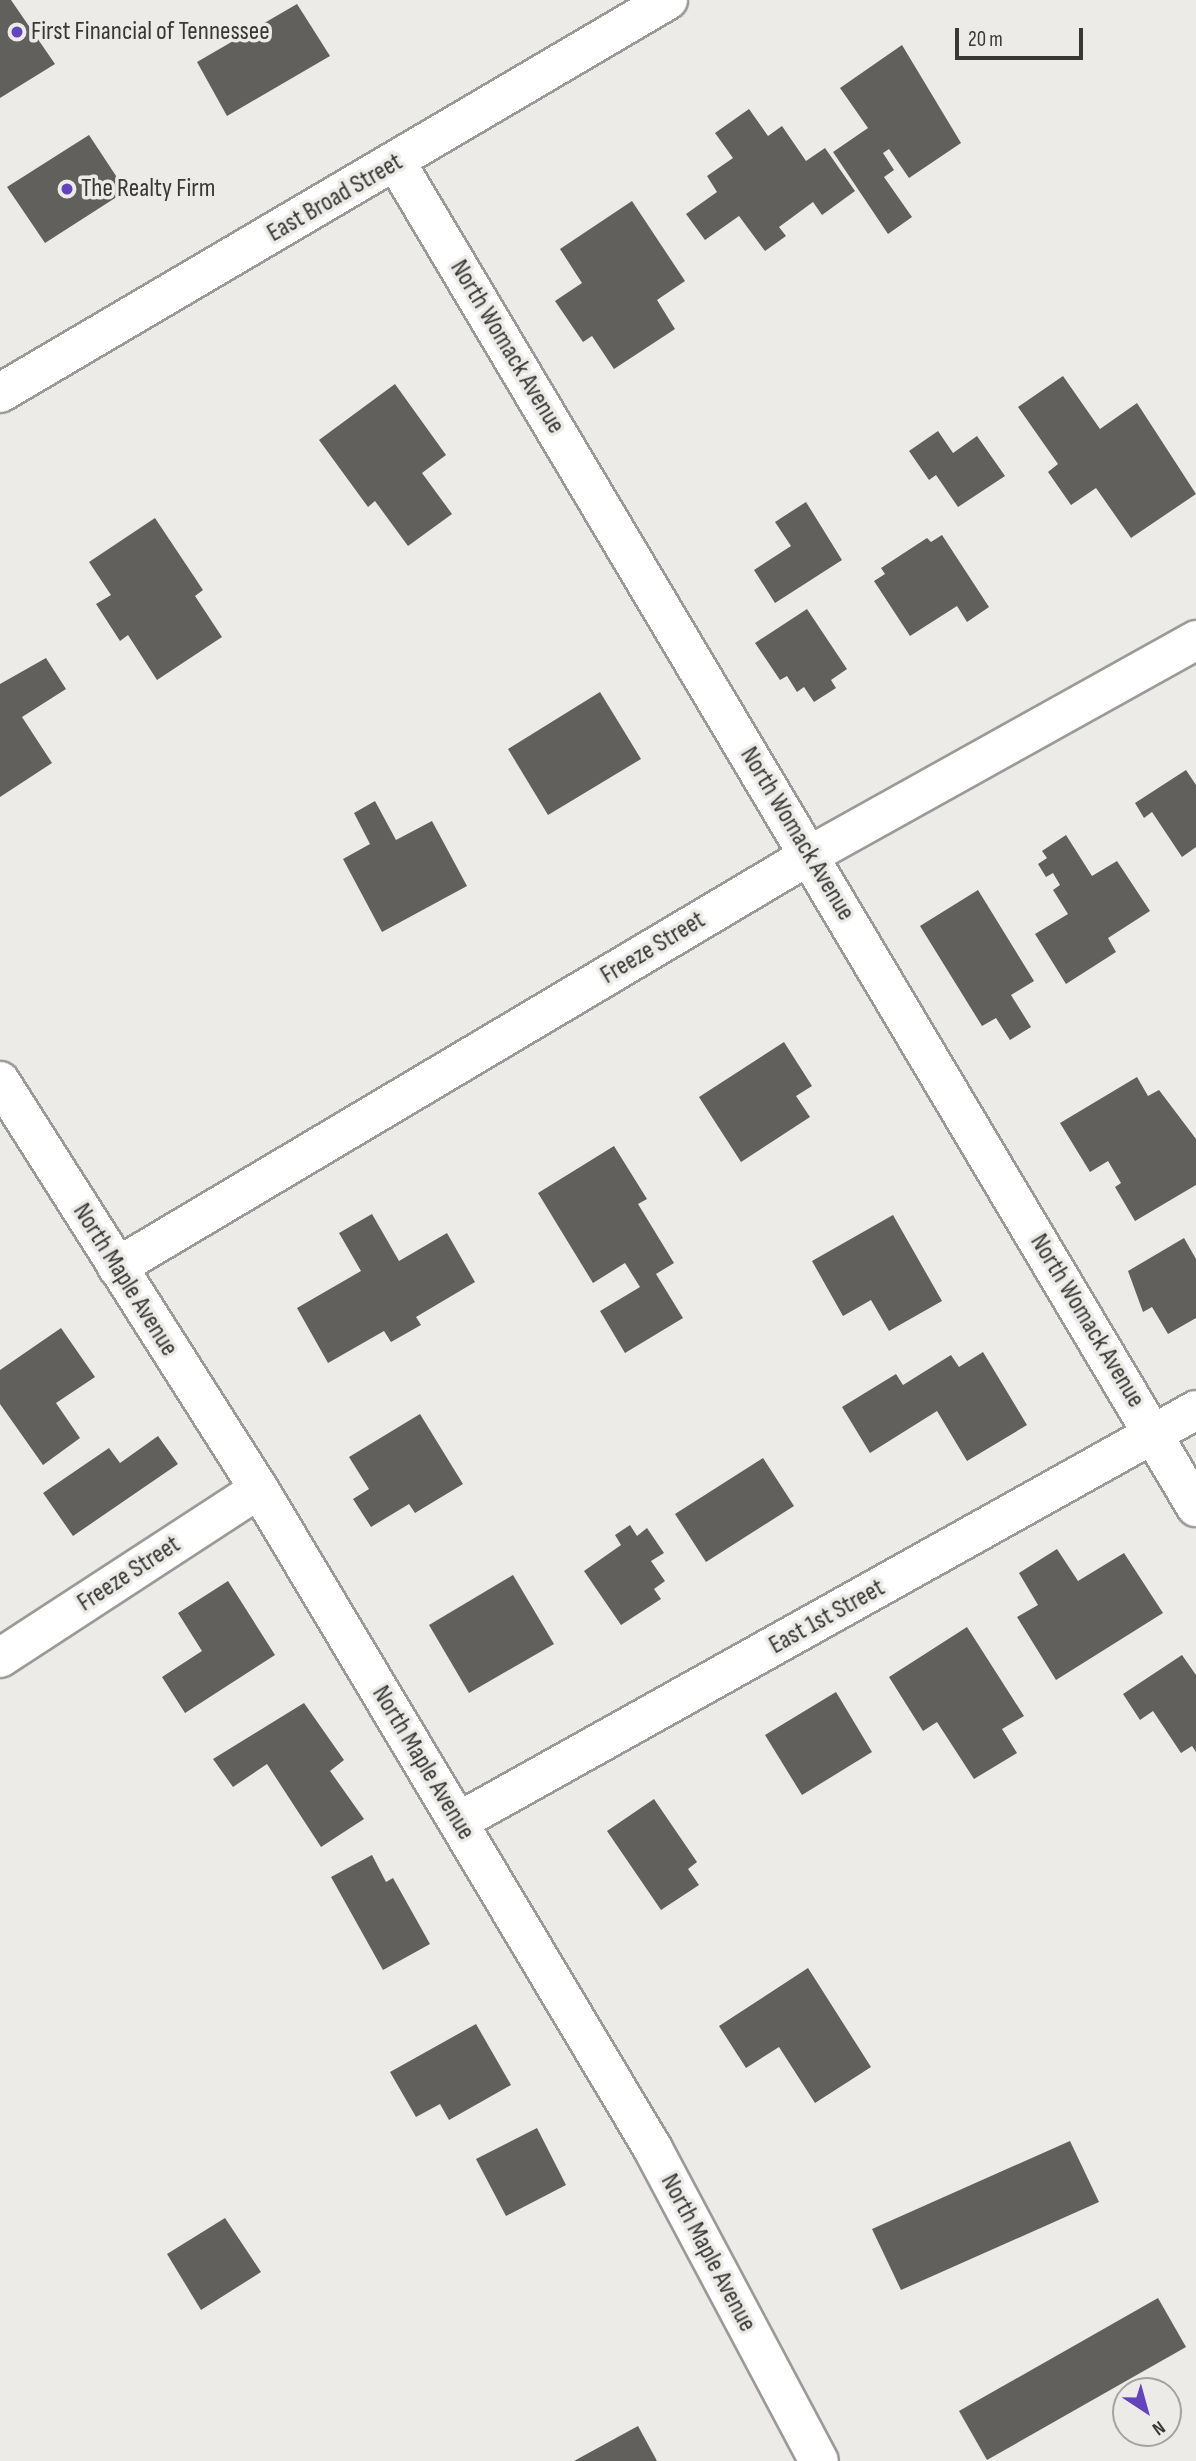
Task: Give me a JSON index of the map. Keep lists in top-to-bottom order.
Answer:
{
  "streets": {
    "street": [
      "East Broad Street",
      "North Womack Avenue",
      "Freeze Street",
      "North Maple Avenue",
      "East 1st Street"
    ]
  },
  "crossings": [
    ["East Broad Street", "North Womack Avenue"],
    ["North Womack Avenue", "Freeze Street"],
    ["North Womack Avenue", "East 1st Street"],
    ["Freeze Street", "North Maple Avenue"],
    ["North Maple Avenue", "East 1st Street"]
  ],
  "places": ["First Financial of Tennessee", "The Realty Firm"],
  "scale_bar": "20 m",
  "north": "bottom right"
}
